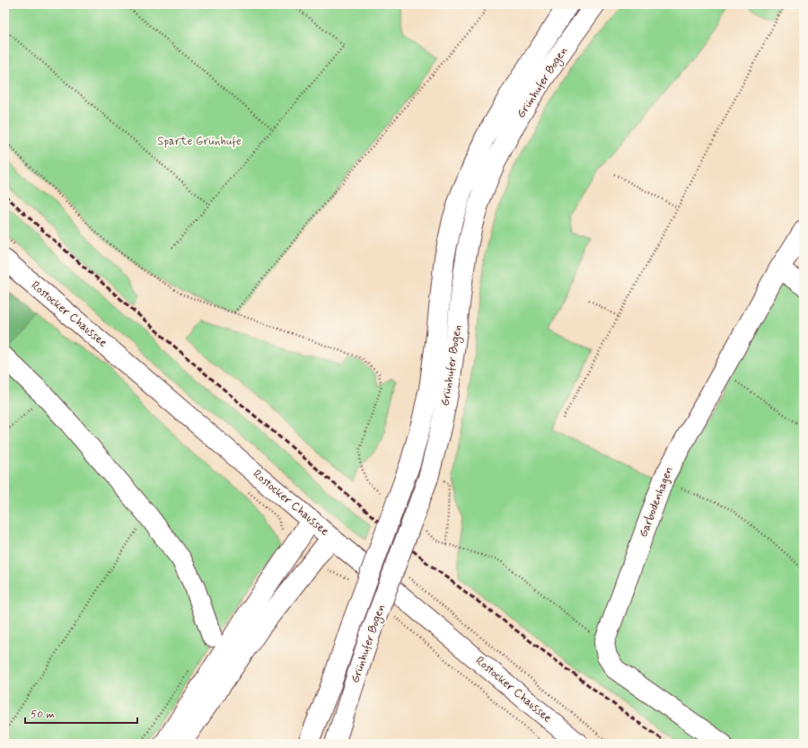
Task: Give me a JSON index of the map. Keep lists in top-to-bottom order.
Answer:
{
  "streets": {
    "main road": ["Grünhufer Bogen", "Rostocker Chaussee", "Garbodenhagen"]
  },
  "parks": ["Sparte Grünhufe"],
  "scale_bar": "50 m"
}
